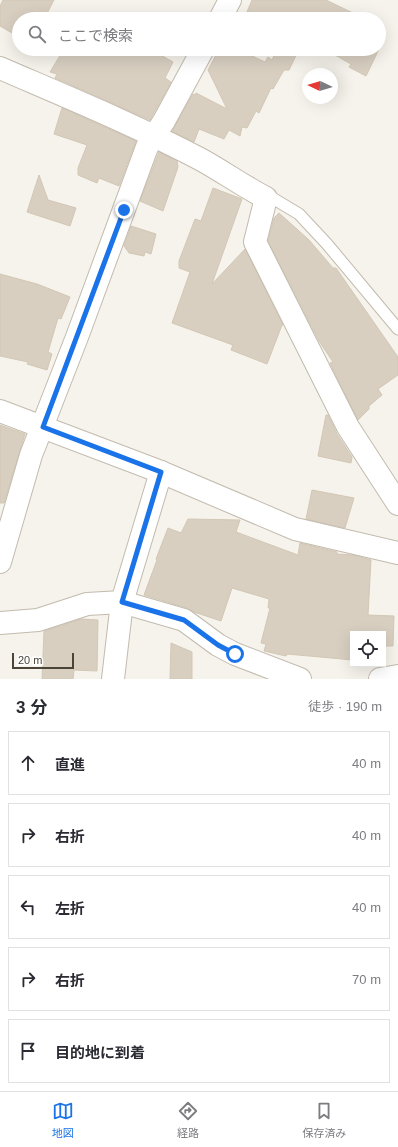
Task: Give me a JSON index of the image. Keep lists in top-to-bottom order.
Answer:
{
  "scale_bar": "20 m",
  "north": "left",
  "page": {
    "search": "ここで検索",
    "scale": "20 m",
    "heading": ["3 分", "徒歩 · 190 m"],
    "list": [
      ["直進", "40 m"],
      ["右折", "40 m"],
      ["左折", "40 m"],
      ["右折", "70 m"],
      "目的地に到着"
    ],
    "nav": ["地図", "経路", "保存済み"]
  }
}
